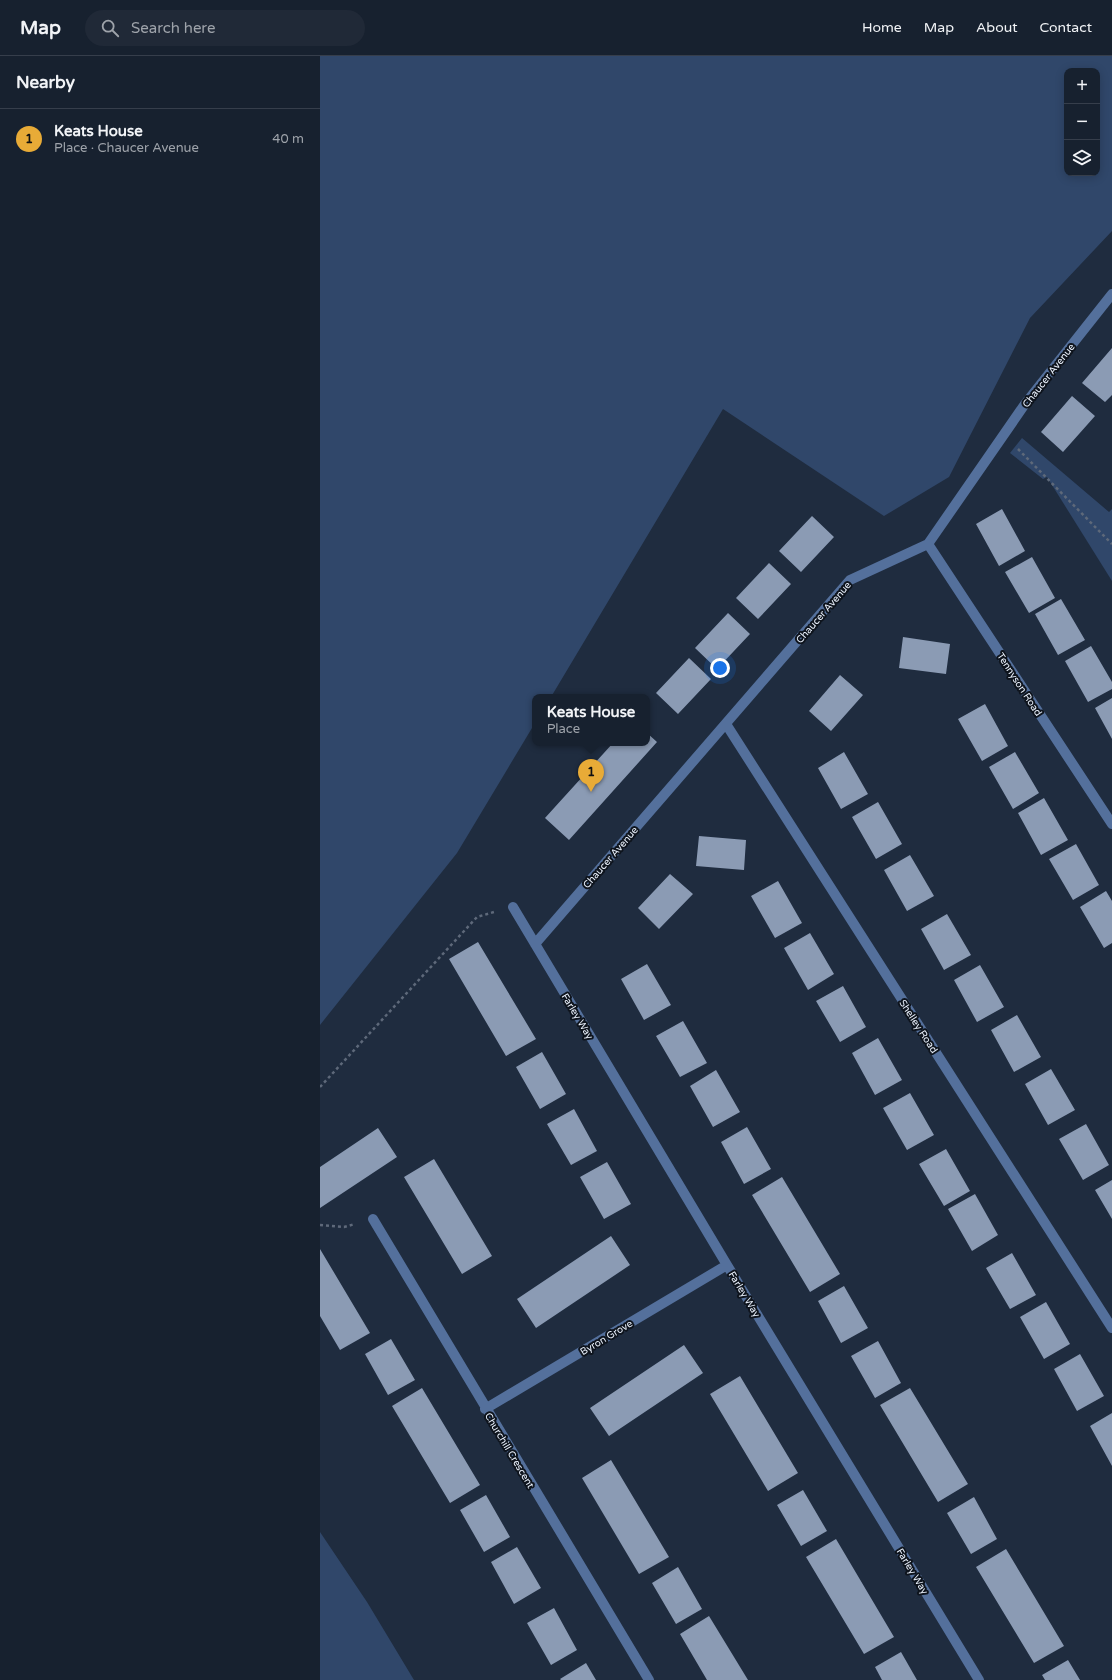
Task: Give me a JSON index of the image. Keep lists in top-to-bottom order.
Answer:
{
  "streets": {
    "street": [
      "Chaucer Avenue",
      "Tennyson Road",
      "Farley Way",
      "Shelley Road",
      "Byron Grove",
      "Churchill Crescent"
    ]
  },
  "crossings": [
    ["Chaucer Avenue", "Tennyson Road"],
    ["Chaucer Avenue", "Farley Way"],
    ["Chaucer Avenue", "Shelley Road"],
    ["Farley Way", "Byron Grove"],
    ["Byron Grove", "Churchill Crescent"]
  ],
  "page": {
    "header": "Map",
    "search": "Search here",
    "nav": [
      "Home",
      "Map",
      "About",
      "Contact"
    ],
    "heading": "Nearby",
    "map_buttons": ["+", "−"],
    "list": [
      {
        "mark": "1",
        "name": "Keats House",
        "note": "Place · Chaucer Avenue",
        "value": "40 m"
      }
    ],
    "popup": ["Keats House", "Place"],
    "pins": "1"
  }
}
